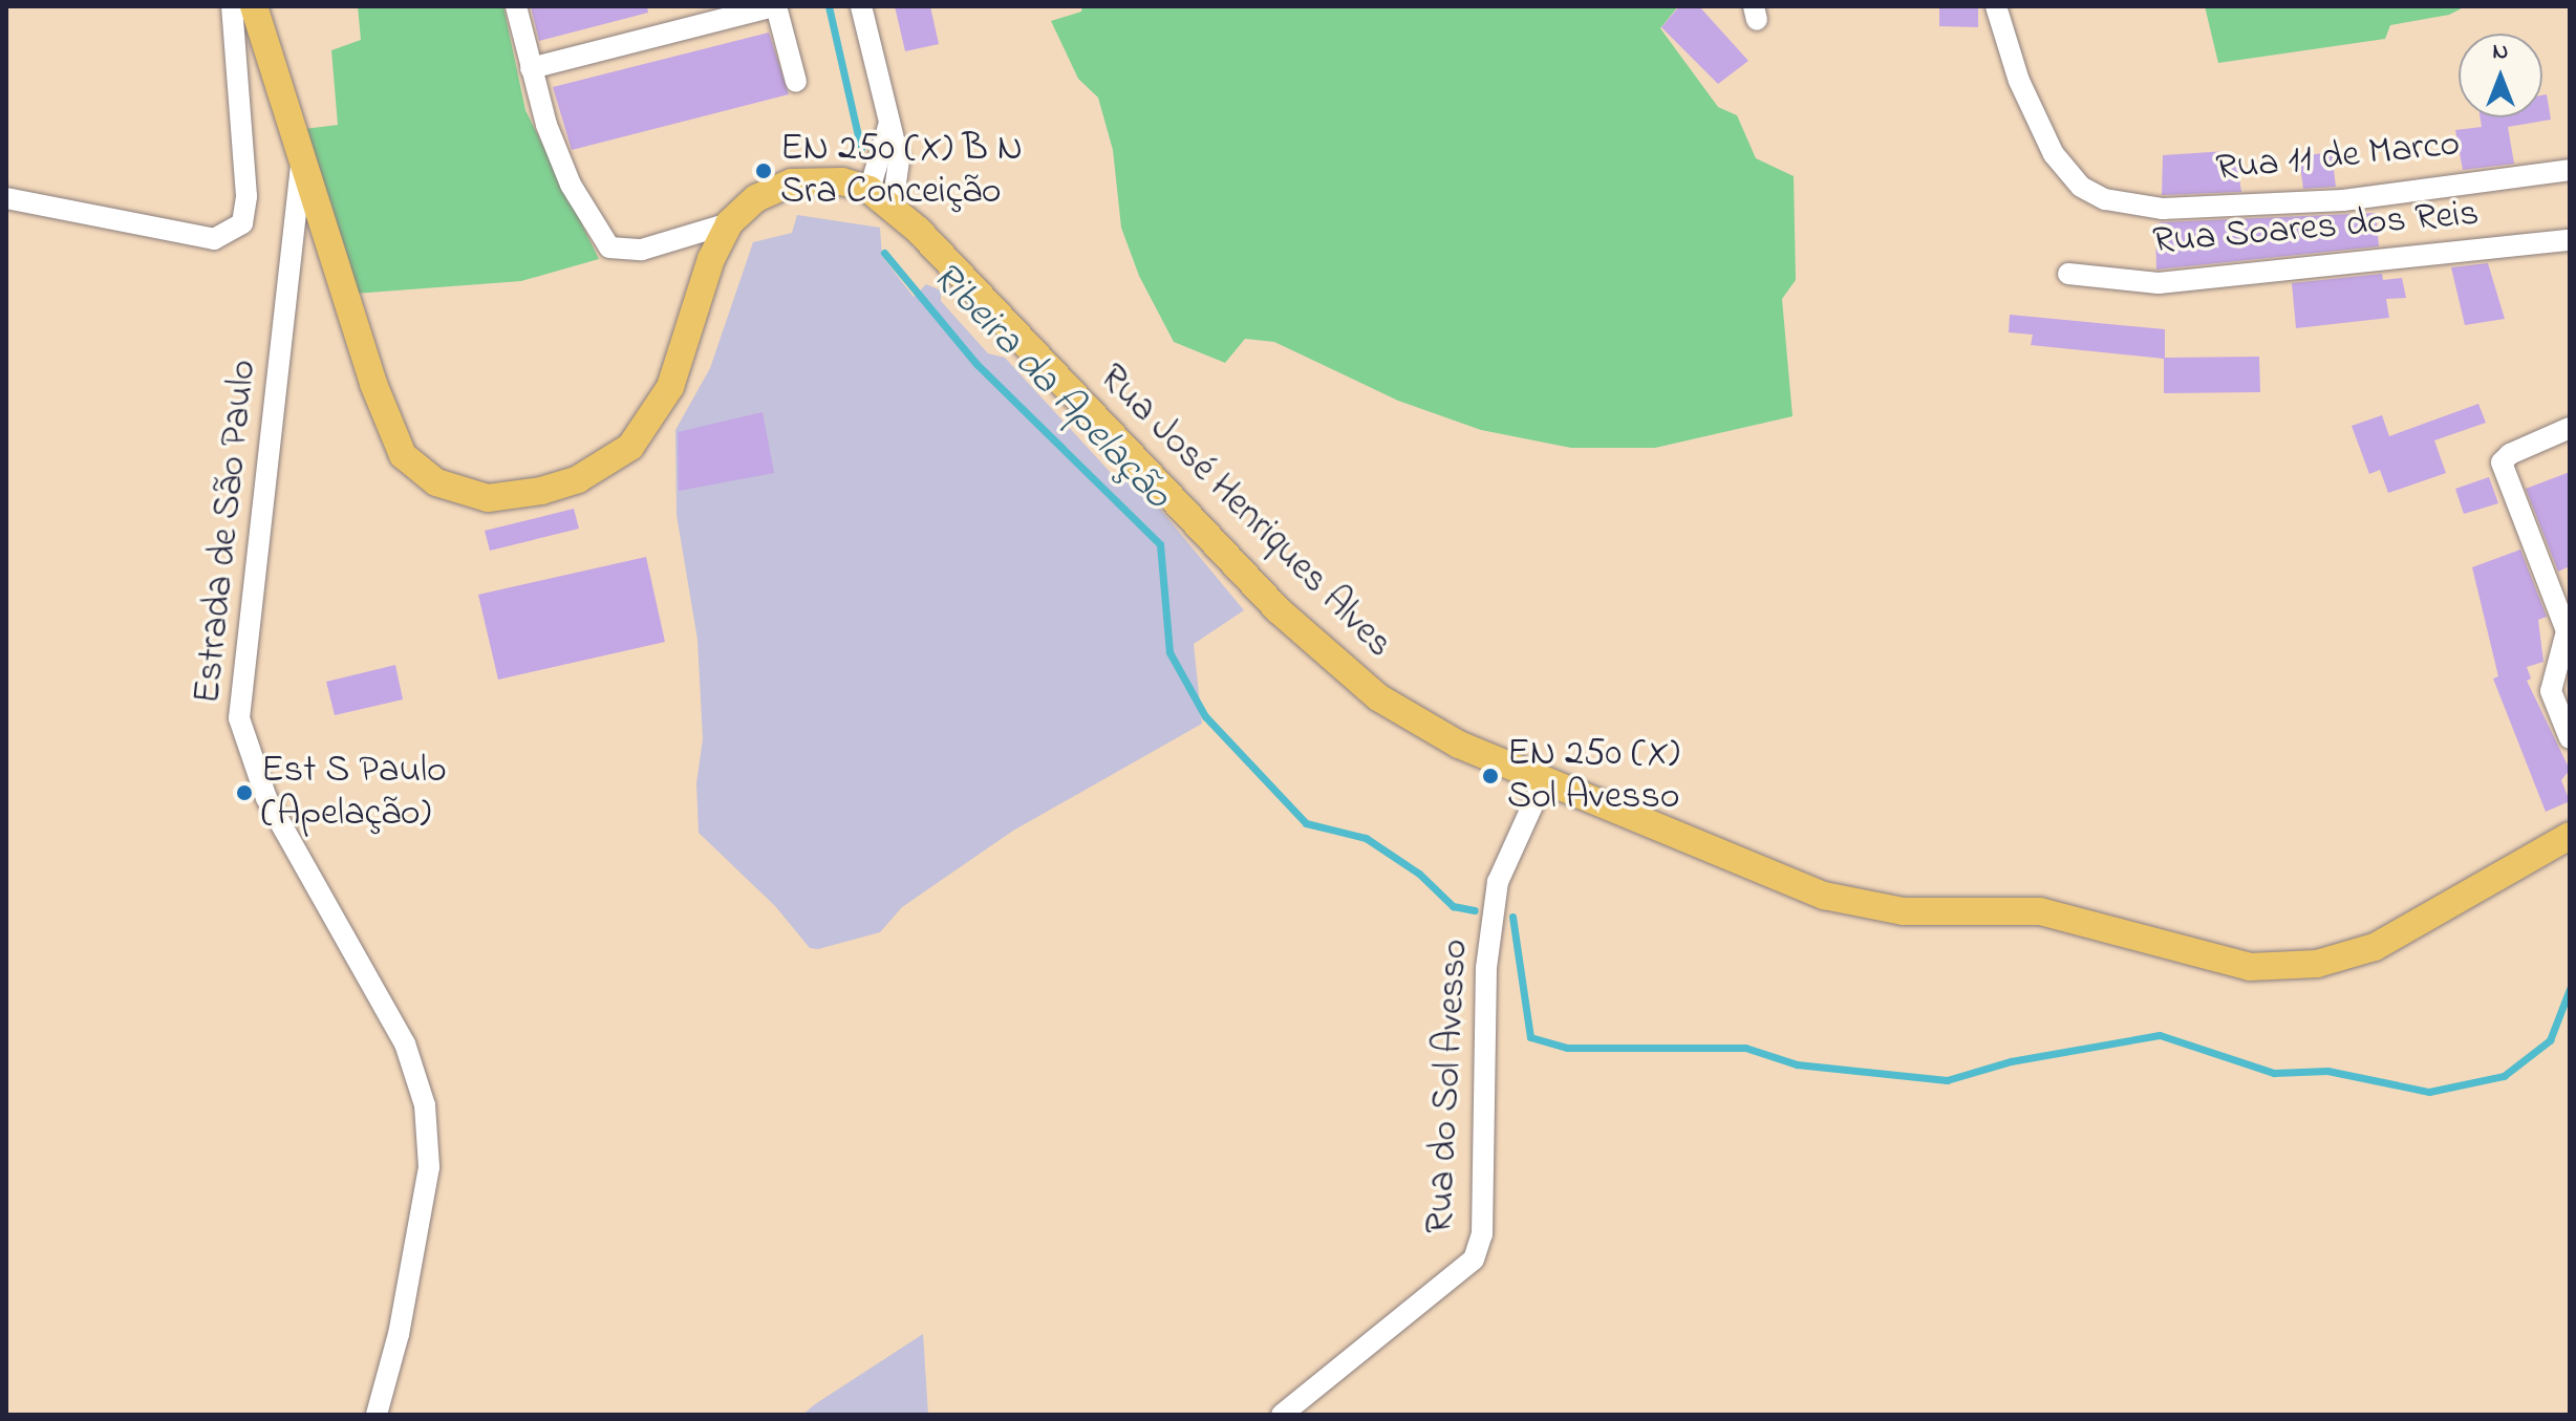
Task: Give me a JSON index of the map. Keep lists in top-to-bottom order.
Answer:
{
  "streets": {
    "main road": ["Rua José Henriques Alves"],
    "street": [
      "Rua 11 de Marco",
      "Rua Soares dos Reis",
      "Estrada de São Paulo",
      "Rua do Sol Avesso"
    ]
  },
  "crossings": [
    ["Rua José Henriques Alves", "Rua do Sol Avesso"]
  ],
  "water": ["Ribeira da Apelação"],
  "places": ["EN 250 (X) B N Sra Conceição", "EN 250 (X) Sol Avesso", "Est S Paulo (Apelação)"],
  "north": "top"
}
